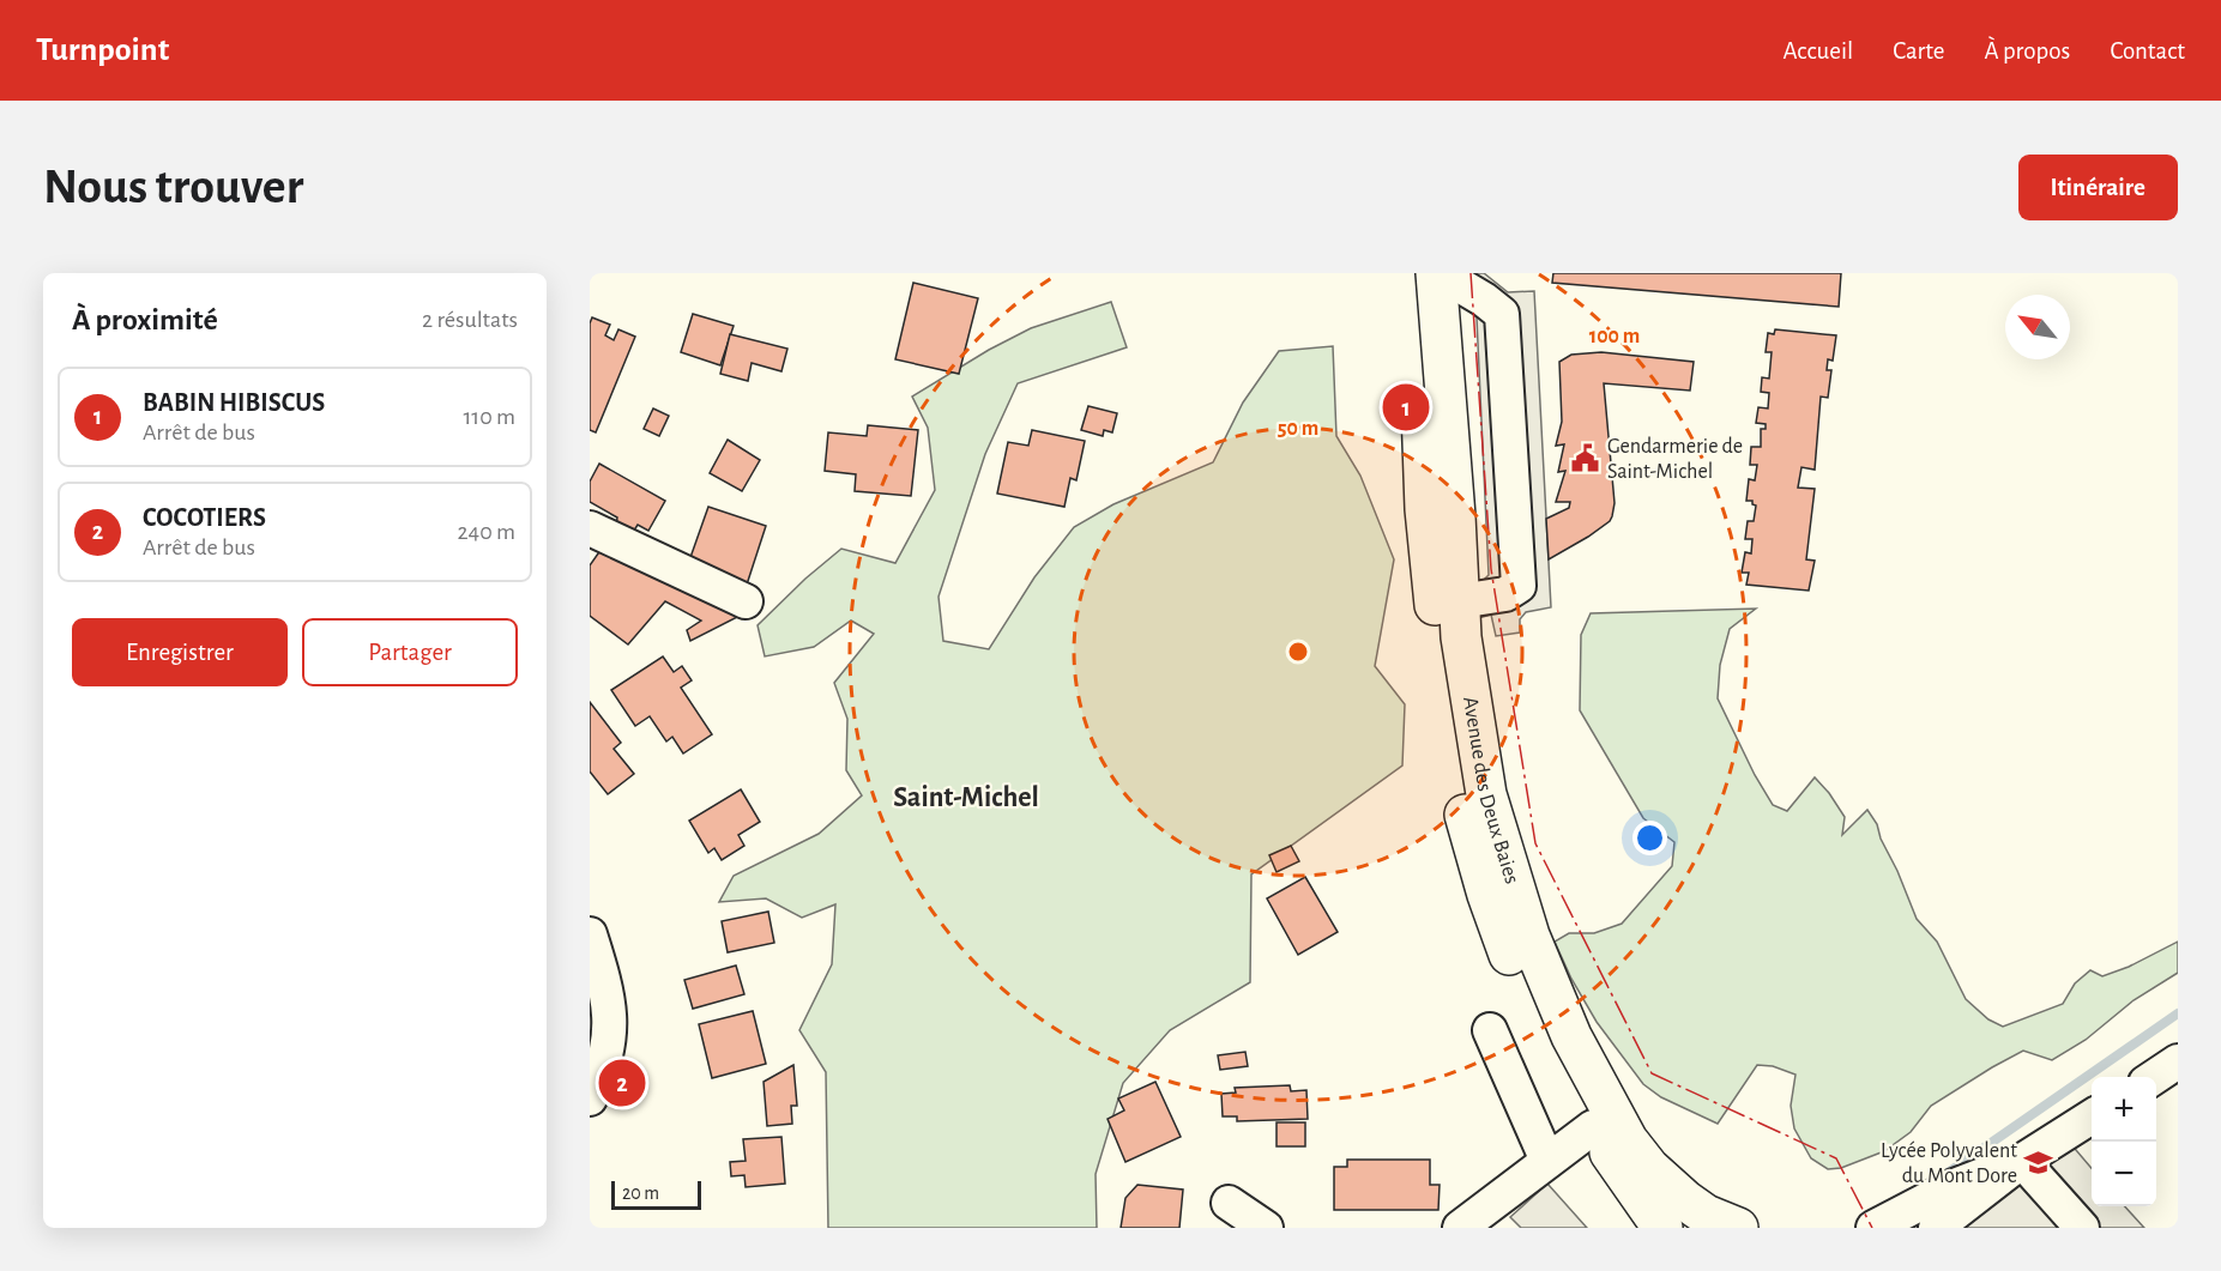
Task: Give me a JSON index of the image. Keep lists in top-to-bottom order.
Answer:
{
  "streets": {
    "main road": ["Avenue des Deux Baies"]
  },
  "districts": ["Saint-Michel"],
  "places": {
    "public building": ["Gendarmerie de Saint-Michel"],
    "school or university": ["Lycée Polyvalent du Mont Dore"]
  },
  "scale_bar": "20 m",
  "north": "top left",
  "page": {
    "header": "Turnpoint",
    "nav": [
      "Accueil",
      "Carte",
      "À propos",
      "Contact"
    ],
    "buttons": [
      "Itinéraire",
      ["Enregistrer", "Partager"]
    ],
    "title": "Nous trouver",
    "heading": ["À proximité", "2 résultats"],
    "list": [
      {
        "mark": "1",
        "name": "BABIN HIBISCUS",
        "note": "Arrêt de bus",
        "value": "110 m"
      },
      {
        "mark": "2",
        "name": "COCOTIERS",
        "note": "Arrêt de bus",
        "value": "240 m"
      }
    ],
    "pins": ["1", "2"],
    "map_buttons": ["+", "−"],
    "scale": "20 m"
  },
  "rings": ["100 m", "50 m"]
}
